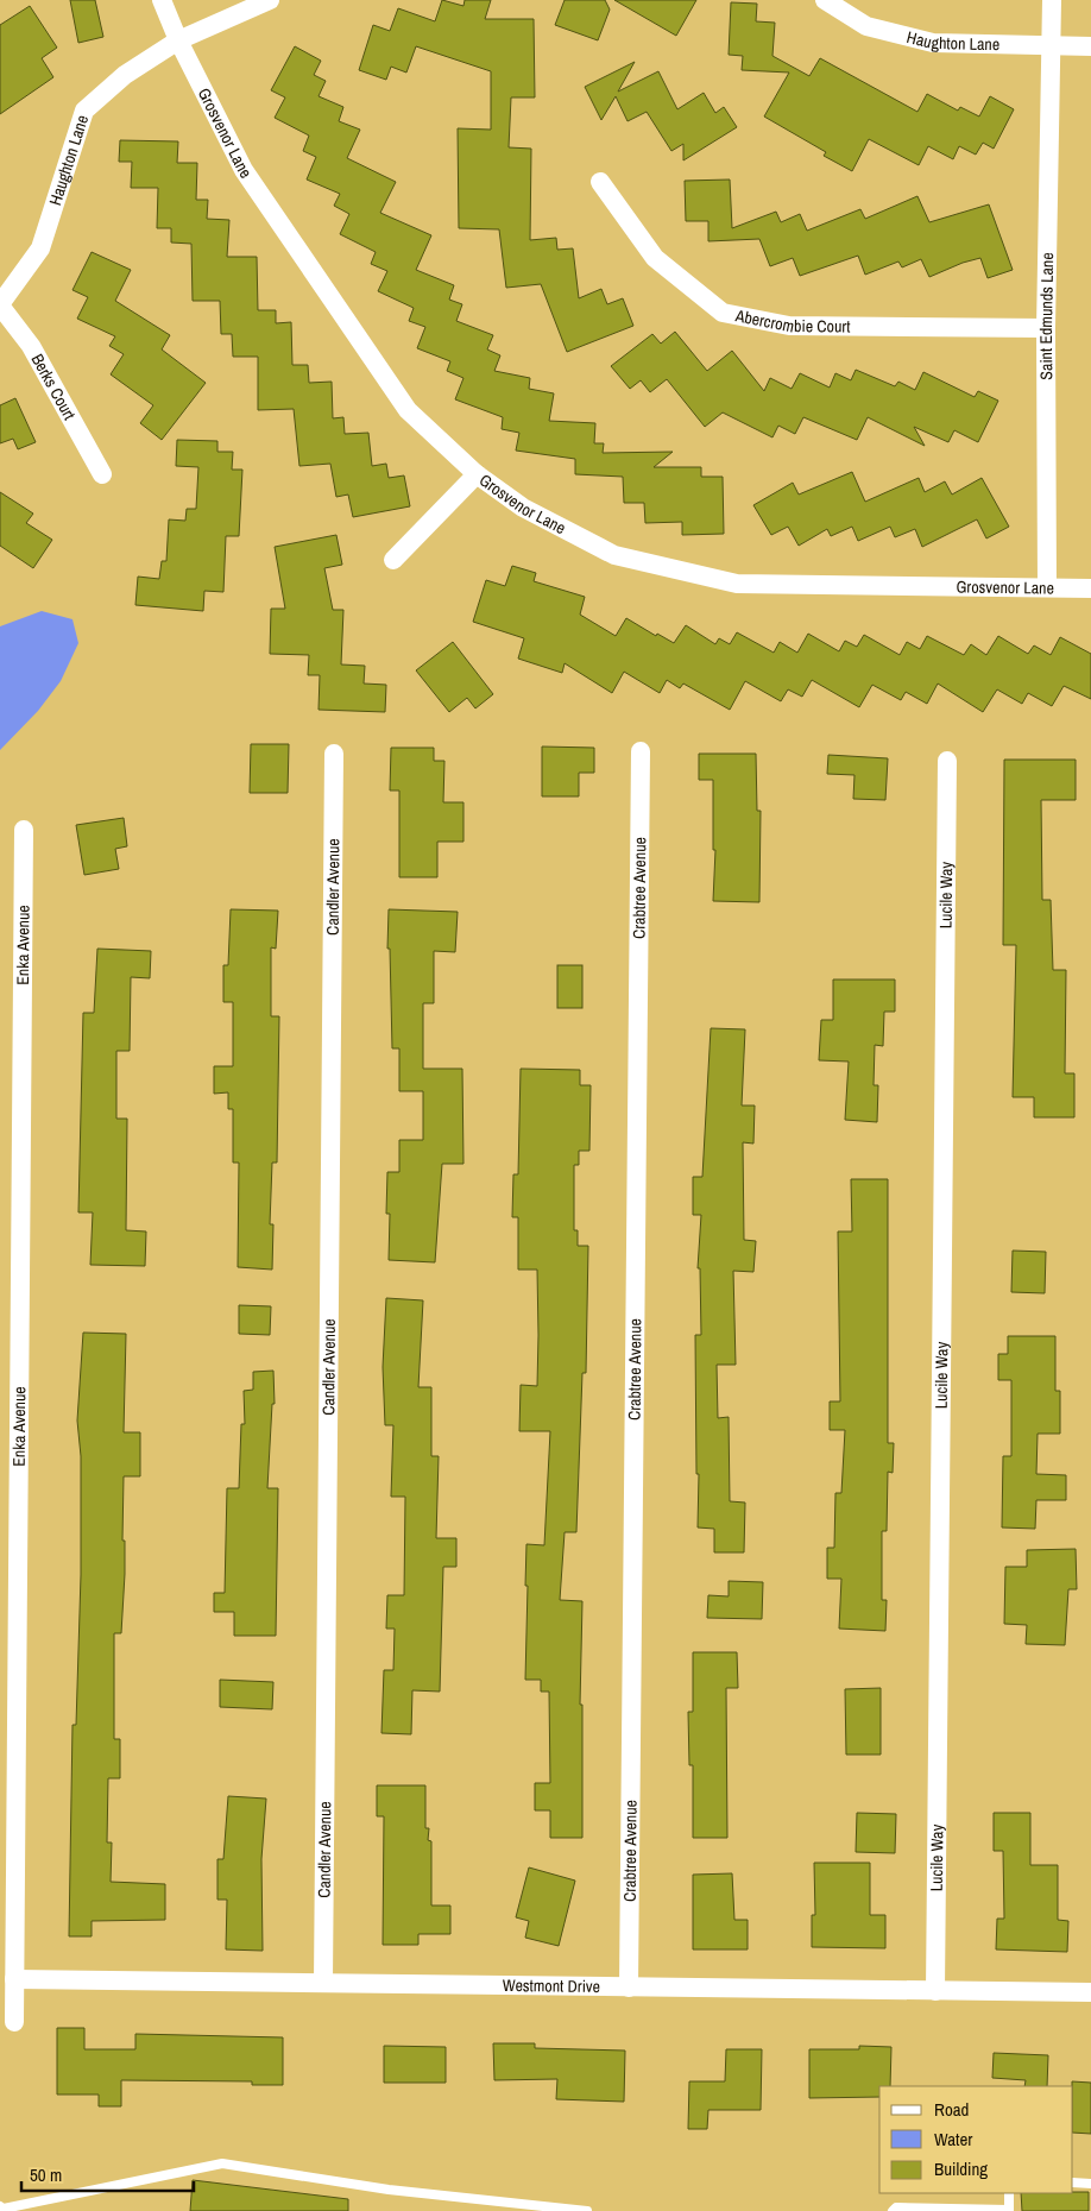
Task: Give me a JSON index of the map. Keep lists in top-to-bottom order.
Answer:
{
  "streets": {
    "street": [
      "Haughton Lane",
      "Grosvenor Lane",
      "Saint Edmunds Lane",
      "Abercrombie Court",
      "Berks Court",
      "Candler Avenue",
      "Crabtree Avenue",
      "Lucile Way",
      "Enka Avenue",
      "Westmont Drive"
    ]
  },
  "crossings": [
    ["Haughton Lane", "Grosvenor Lane"],
    ["Haughton Lane", "Saint Edmunds Lane"],
    ["Haughton Lane", "Berks Court"],
    ["Grosvenor Lane", "Saint Edmunds Lane"],
    ["Saint Edmunds Lane", "Abercrombie Court"],
    ["Candler Avenue", "Westmont Drive"],
    ["Crabtree Avenue", "Westmont Drive"],
    ["Lucile Way", "Westmont Drive"],
    ["Enka Avenue", "Westmont Drive"]
  ],
  "legend": ["Road", "Water", "Building"],
  "scale_bar": "50 m"
}
